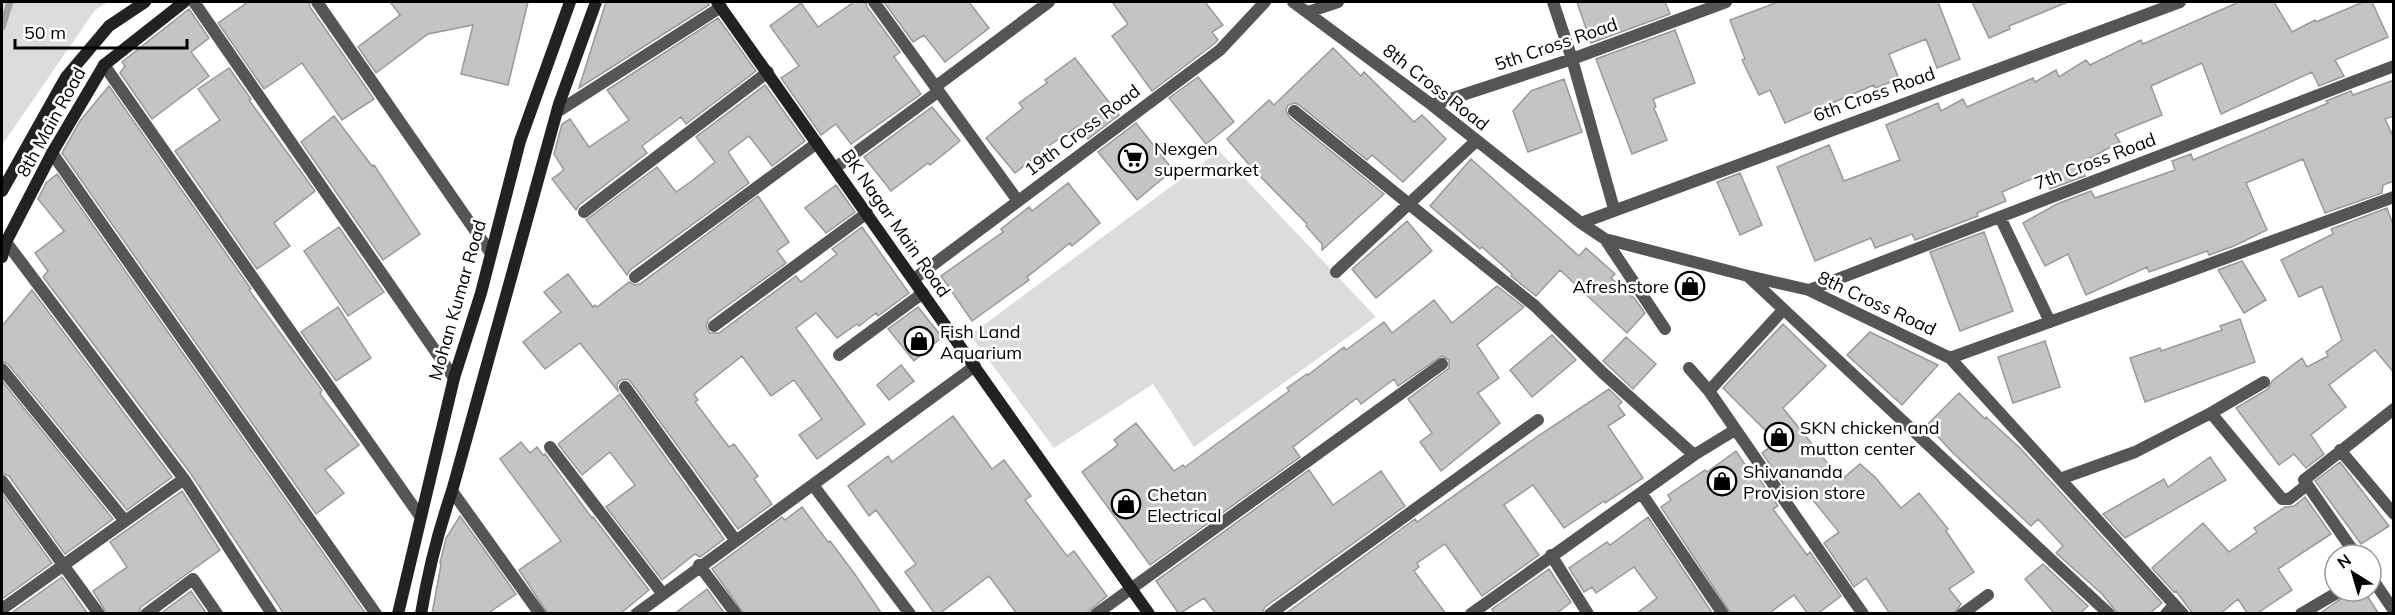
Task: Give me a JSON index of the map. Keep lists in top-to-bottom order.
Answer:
{
  "streets": {
    "street": [
      "5th Cross Road",
      "8th Cross Road",
      "6th Cross Road",
      "8th Main Road",
      "19th Cross Road",
      "7th Cross Road",
      "BK Nagar Main Road",
      "Mohan Kumar Road"
    ]
  },
  "crossings": [
    ["5th Cross Road", "8th Cross Road"],
    ["8th Cross Road", "6th Cross Road"],
    ["8th Cross Road", "7th Cross Road"],
    ["19th Cross Road", "BK Nagar Main Road"]
  ],
  "places": {
    "supermarket": ["Nexgen supermarket"],
    "shop": [
      "Afreshstore",
      "Fish Land Aquarium",
      "SKN chicken and mutton center",
      "Shivananda Provision store",
      "Chetan Electrical"
    ]
  },
  "scale_bar": "50 m",
  "north": "top left"
}
